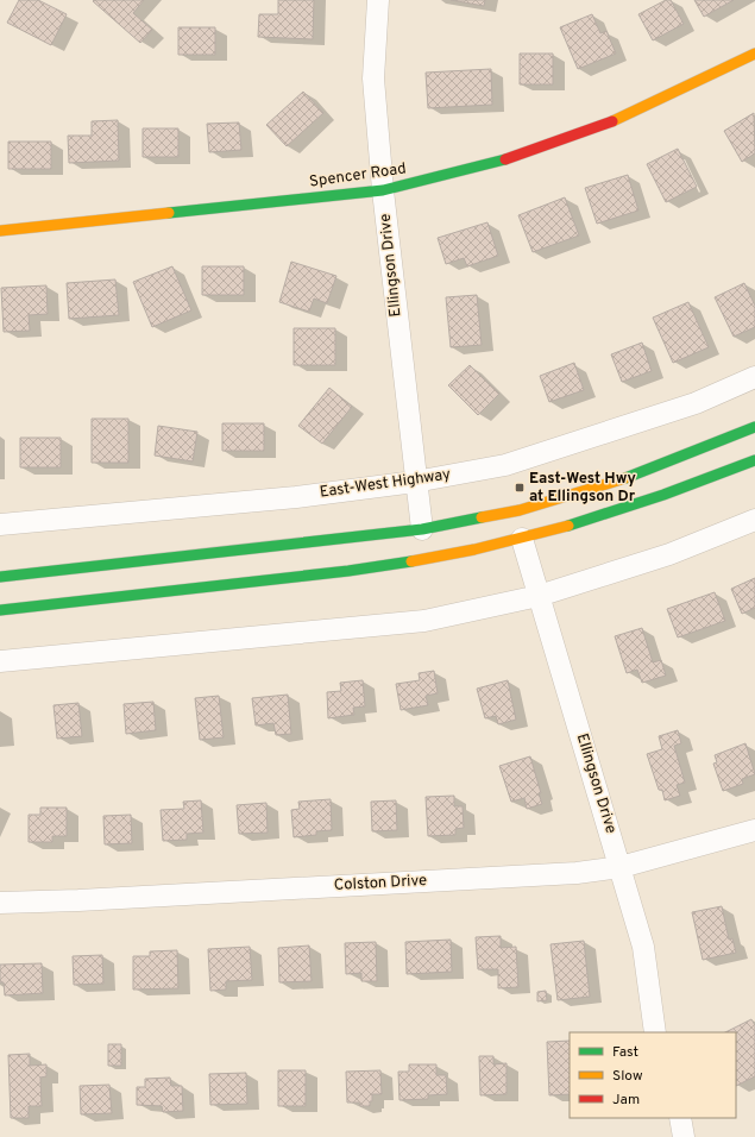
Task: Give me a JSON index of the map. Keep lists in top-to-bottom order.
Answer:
{
  "streets": {
    "main road": ["Spencer Road"],
    "street": ["Ellingson Drive", "East-West Highway", "Colston Drive"]
  },
  "crossings": [
    ["Spencer Road", "Ellingson Drive"],
    ["Ellingson Drive", "East-West Highway"],
    ["Ellingson Drive", "Colston Drive"]
  ],
  "places": {
    "transit": ["East-West Hwy at Ellingson Dr"]
  },
  "legend": ["Fast", "Slow", "Jam"]
}
